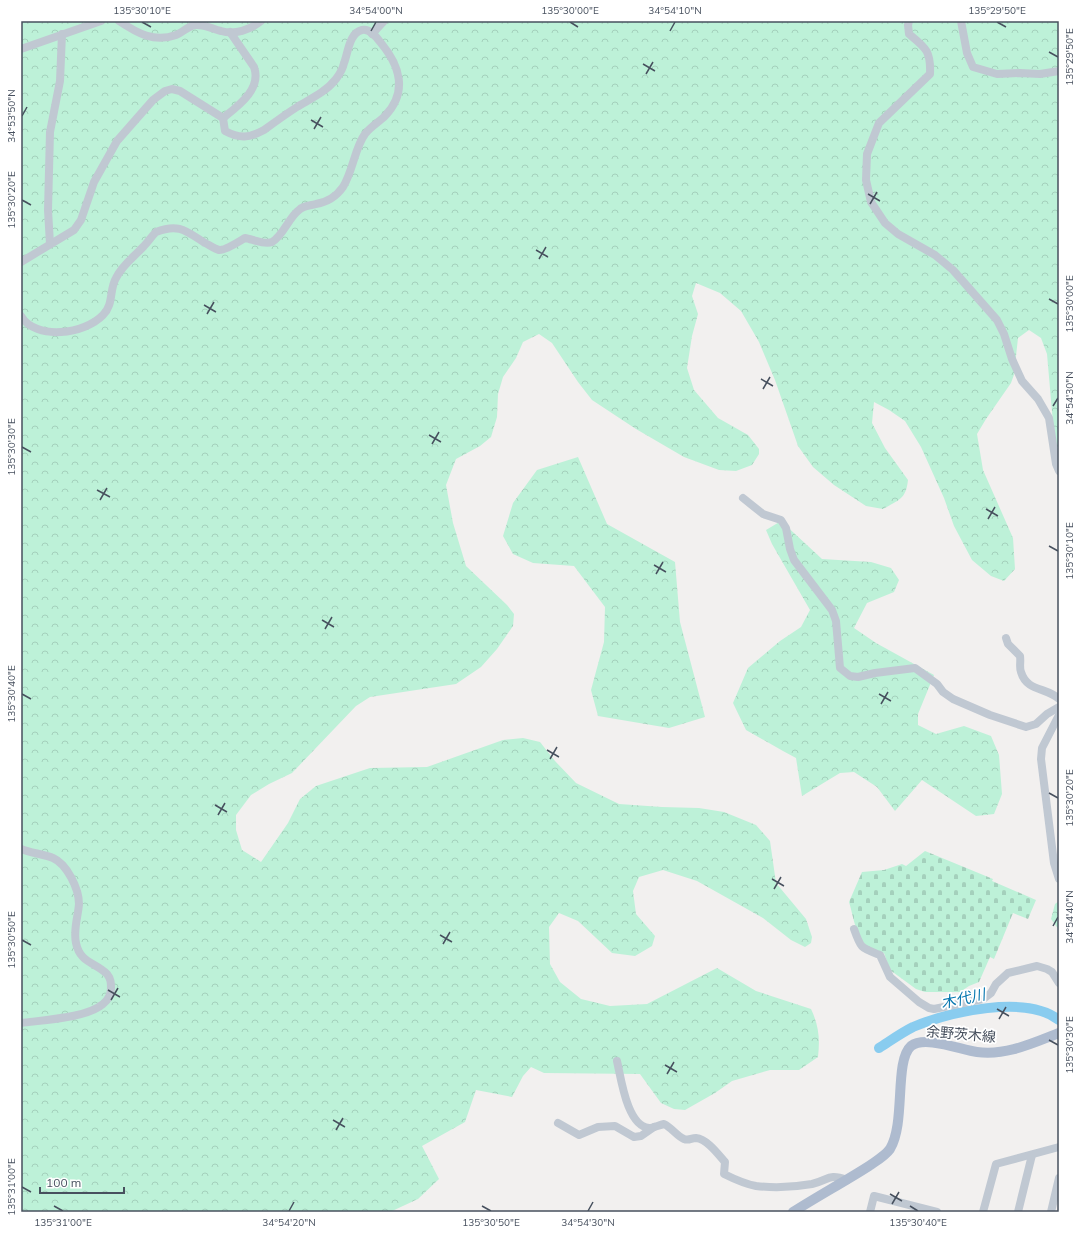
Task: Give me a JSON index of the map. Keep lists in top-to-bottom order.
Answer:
{
  "streets": {
    "main road": ["余野茨木線"]
  },
  "water": ["木代川"],
  "scale_bar": "100 m",
  "coordinates": [
    "135°30'10\"E",
    "34°54'00\"N",
    "135°30'00\"E",
    "34°54'10\"N",
    "135°29'50\"E",
    "34°53'50\"N",
    "135°30'20\"E",
    "34°54'30\"N",
    "135°30'30\"E",
    "135°30'40\"E",
    "34°54'40\"N",
    "135°30'50\"E",
    "135°31'00\"E",
    "34°54'20\"N"
  ]
}
